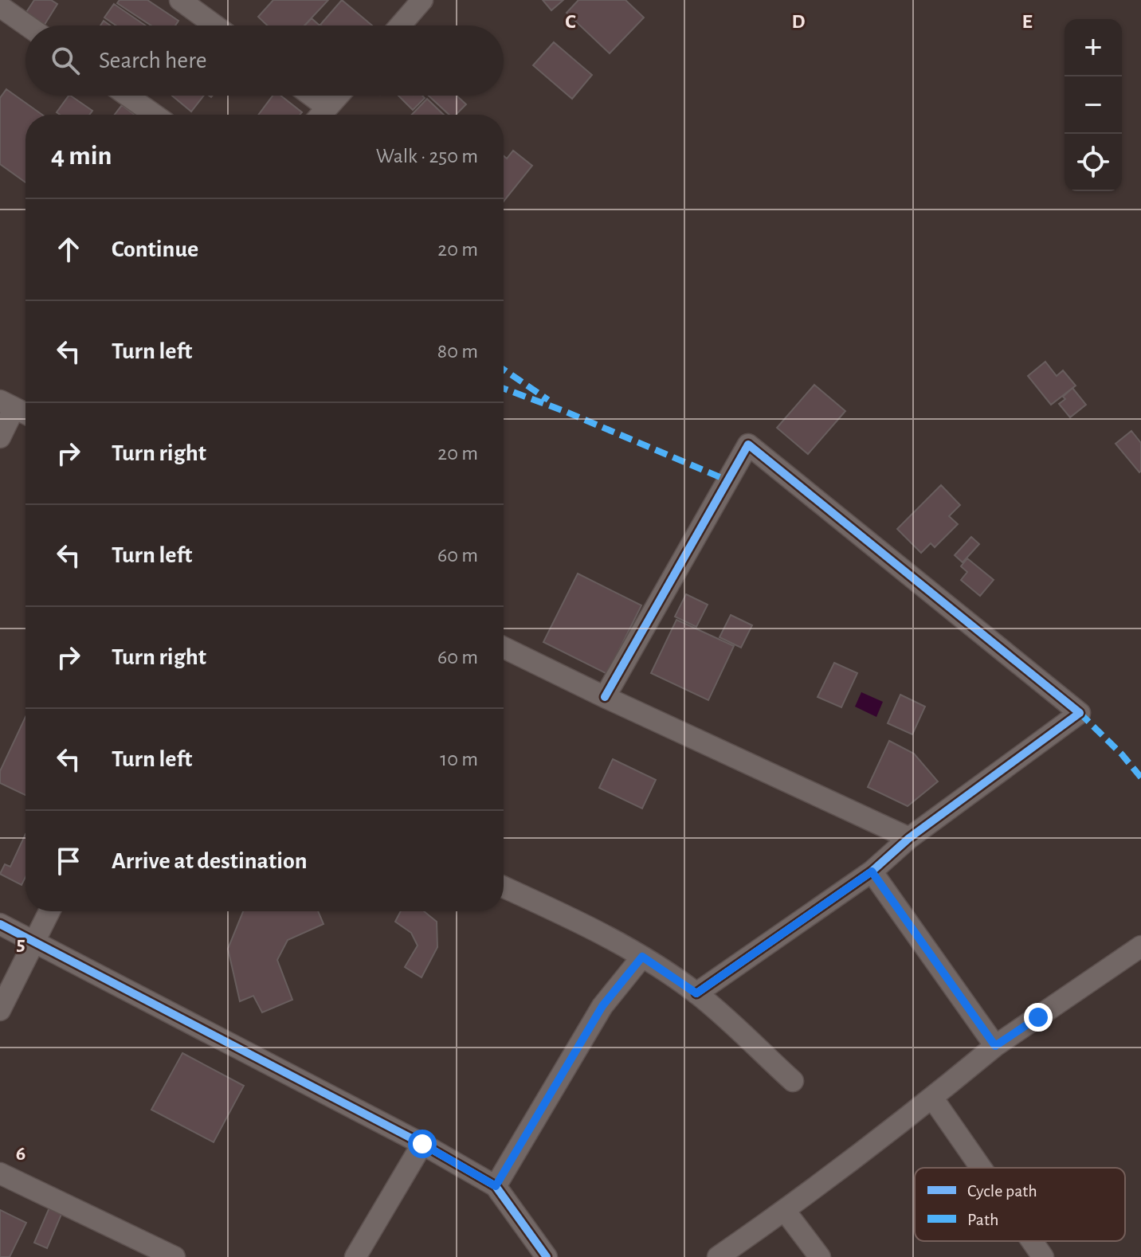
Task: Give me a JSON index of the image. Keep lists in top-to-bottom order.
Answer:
{
  "legend": ["Cycle path", "Path"],
  "page": {
    "map_buttons": ["+", "−"],
    "search": "Search here",
    "heading": ["4 min", "Walk · 250 m"],
    "list": [
      ["Continue", "20 m"],
      ["Turn left", "80 m"],
      ["Turn right", "20 m"],
      ["Turn left", "60 m"],
      ["Turn right", "60 m"],
      ["Turn left", "10 m"],
      "Arrive at destination"
    ]
  },
  "grid": {
    "columns": ["C", "D", "E"],
    "rows": ["5", "6"]
  }
}
